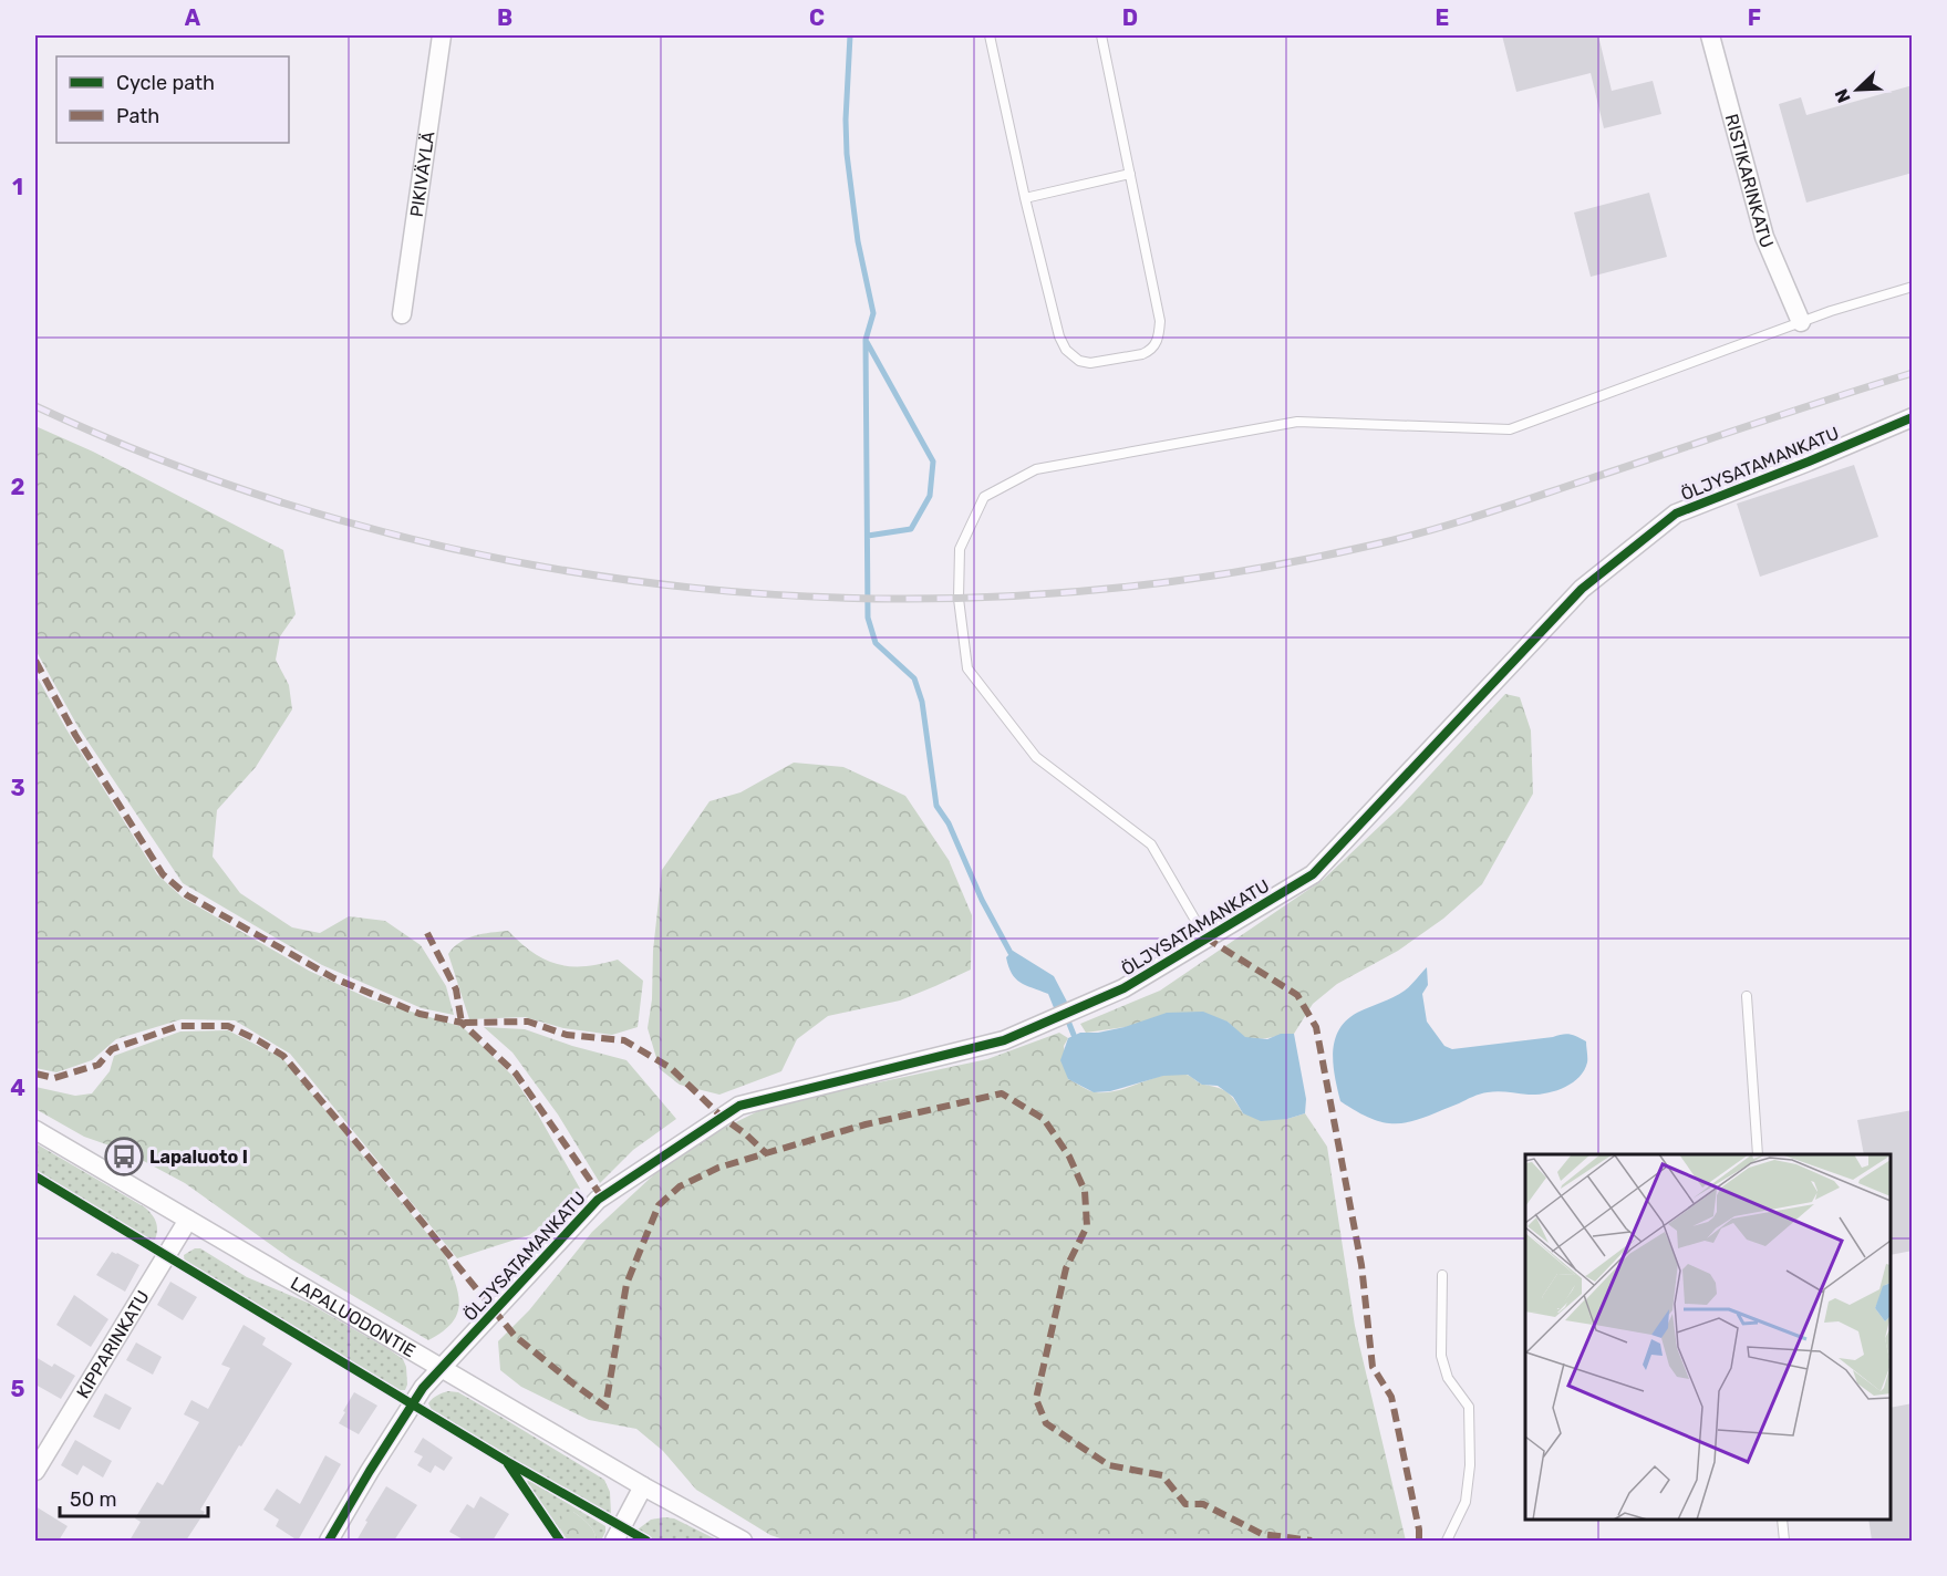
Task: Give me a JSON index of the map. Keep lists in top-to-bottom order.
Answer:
{
  "streets": {
    "street": [
      "PIKIVÄYLÄ",
      "RISTIKARINKATU",
      "ÖLJYSATAMANKATU",
      "LAPALUODONTIE",
      "KIPPARINKATU"
    ]
  },
  "crossings": [
    ["ÖLJYSATAMANKATU", "LAPALUODONTIE"],
    ["LAPALUODONTIE", "KIPPARINKATU"]
  ],
  "places": {
    "bus stop": ["Lapaluoto I"]
  },
  "legend": ["Cycle path", "Path"],
  "scale_bar": "50 m",
  "north": "bottom left",
  "grid": {
    "columns": [
      "A",
      "B",
      "C",
      "D",
      "E",
      "F"
    ],
    "rows": [
      "1",
      "2",
      "3",
      "4",
      "5"
    ]
  }
}
